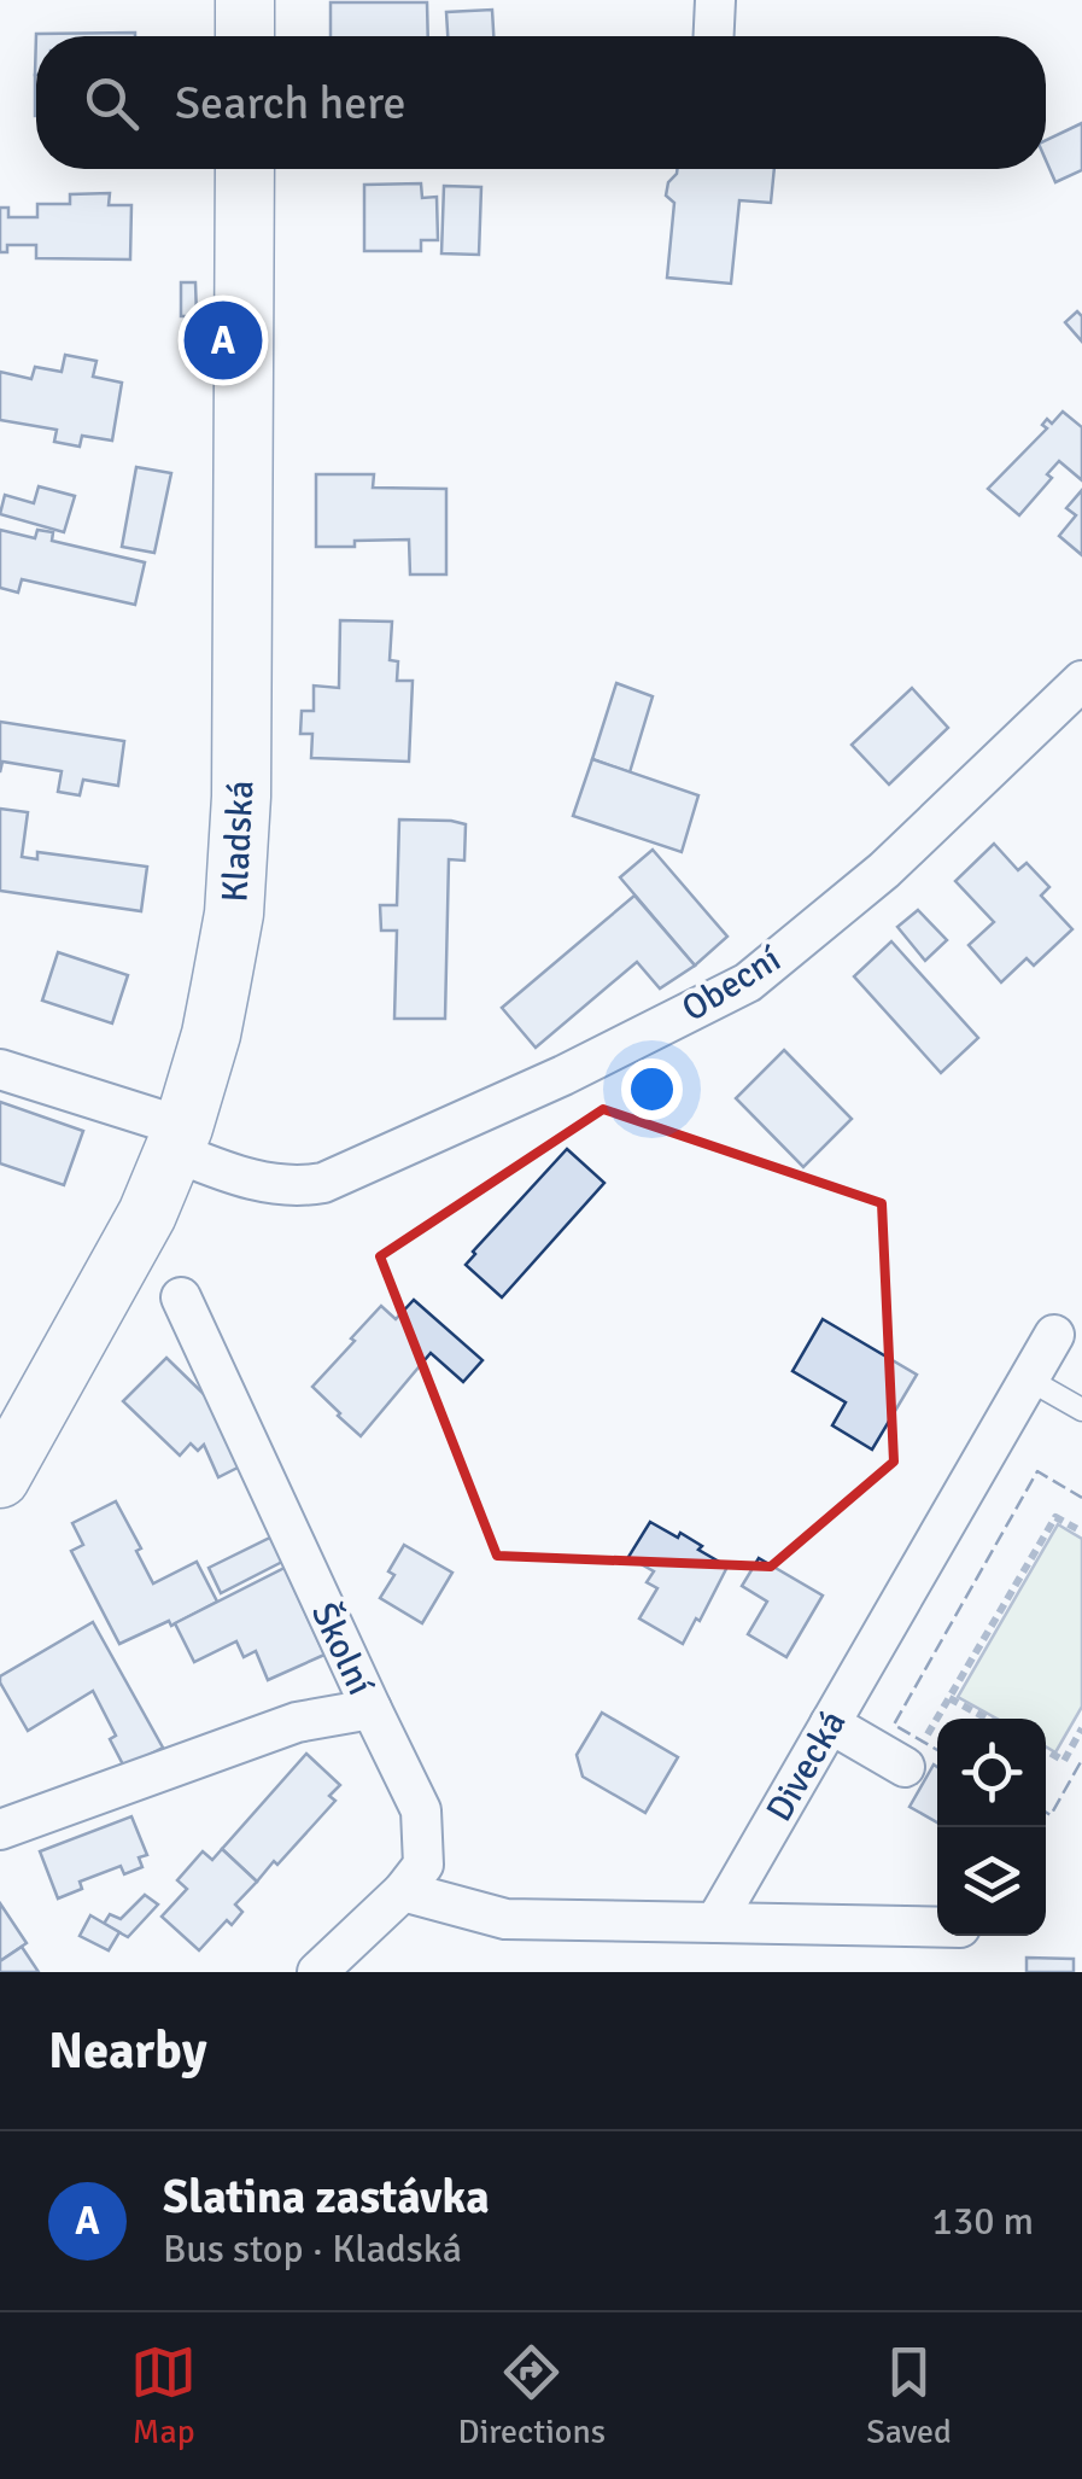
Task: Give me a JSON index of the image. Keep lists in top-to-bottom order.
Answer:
{
  "streets": {
    "main road": ["Kladská"],
    "street": ["Obecní", "Školní", "Divecká"]
  },
  "crossings": [
    ["Kladská", "Obecní"]
  ],
  "page": {
    "search": "Search here",
    "pins": "A",
    "heading": "Nearby",
    "list": [
      {
        "mark": "A",
        "name": "Slatina zastávka",
        "note": "Bus stop · Kladská",
        "value": "130 m"
      }
    ],
    "nav": ["Map", "Directions", "Saved"]
  }
}
